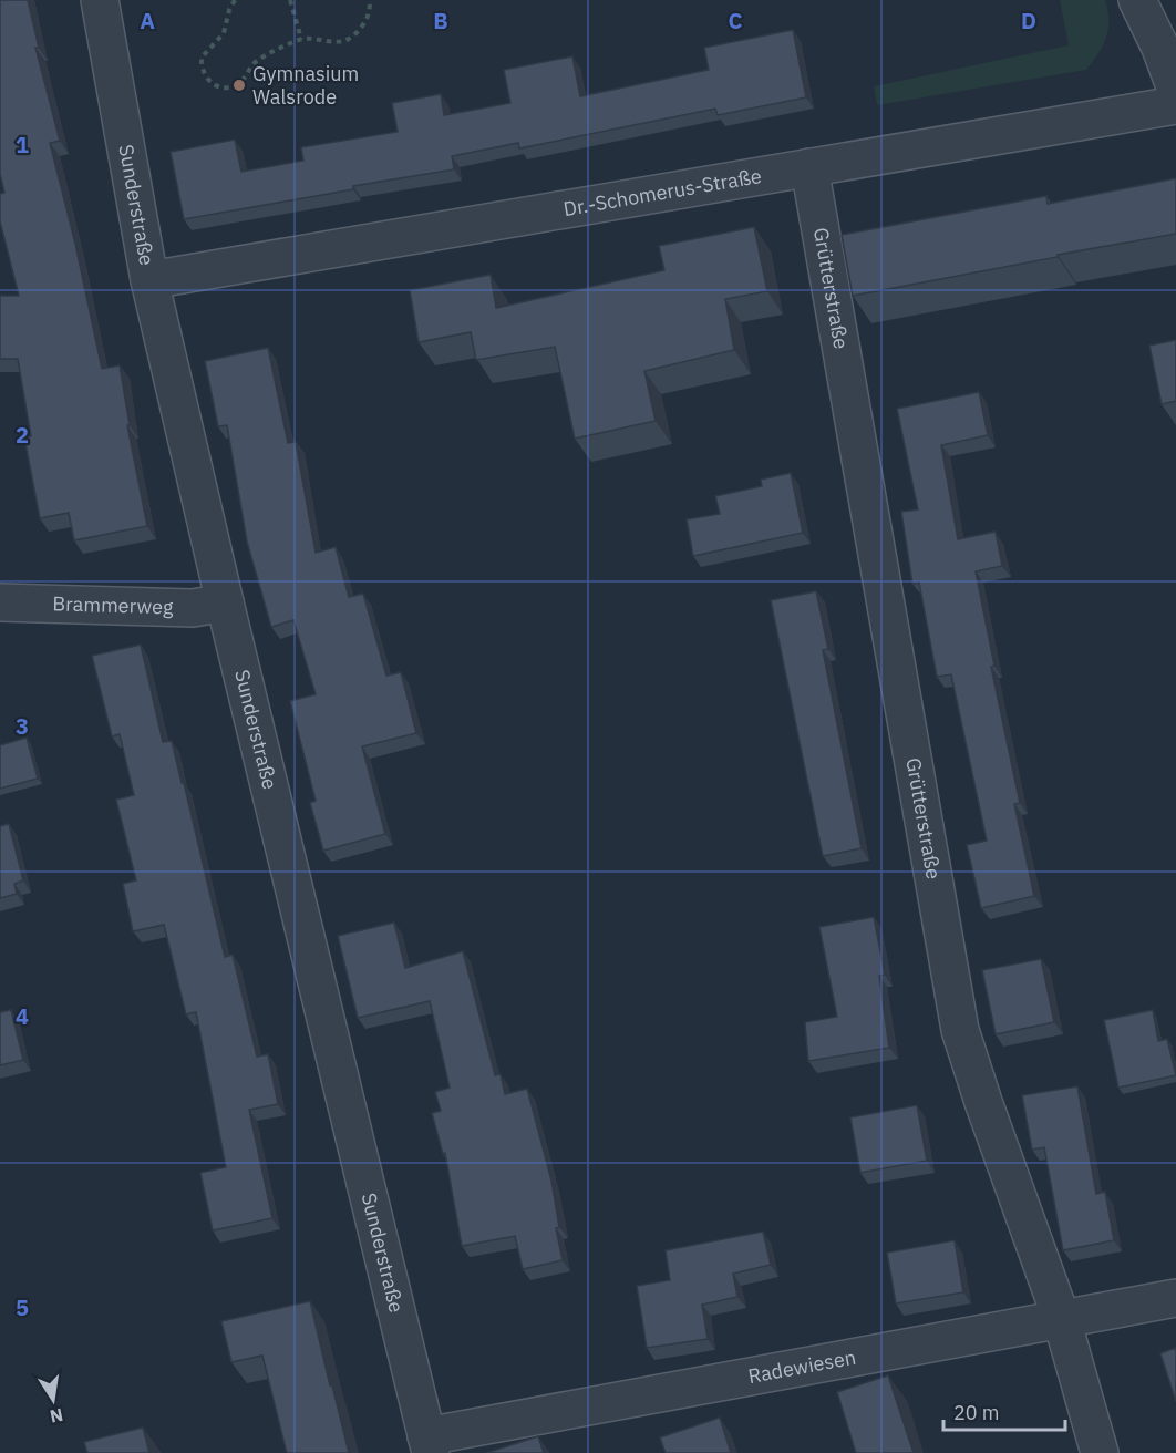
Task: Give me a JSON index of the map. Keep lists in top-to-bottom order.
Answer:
{
  "streets": {
    "street": [
      "Dr.-Schomerus-Straße",
      "Sunderstraße",
      "Grütterstraße",
      "Brammerweg",
      "Radewiesen"
    ]
  },
  "crossings": [
    ["Dr.-Schomerus-Straße", "Sunderstraße"],
    ["Dr.-Schomerus-Straße", "Grütterstraße"],
    ["Sunderstraße", "Brammerweg"],
    ["Sunderstraße", "Radewiesen"],
    ["Grütterstraße", "Radewiesen"]
  ],
  "places": ["Gymnasium Walsrode"],
  "scale_bar": "20 m",
  "north": "bottom",
  "grid": {
    "columns": [
      "A",
      "B",
      "C",
      "D"
    ],
    "rows": [
      "1",
      "2",
      "3",
      "4",
      "5"
    ]
  }
}
